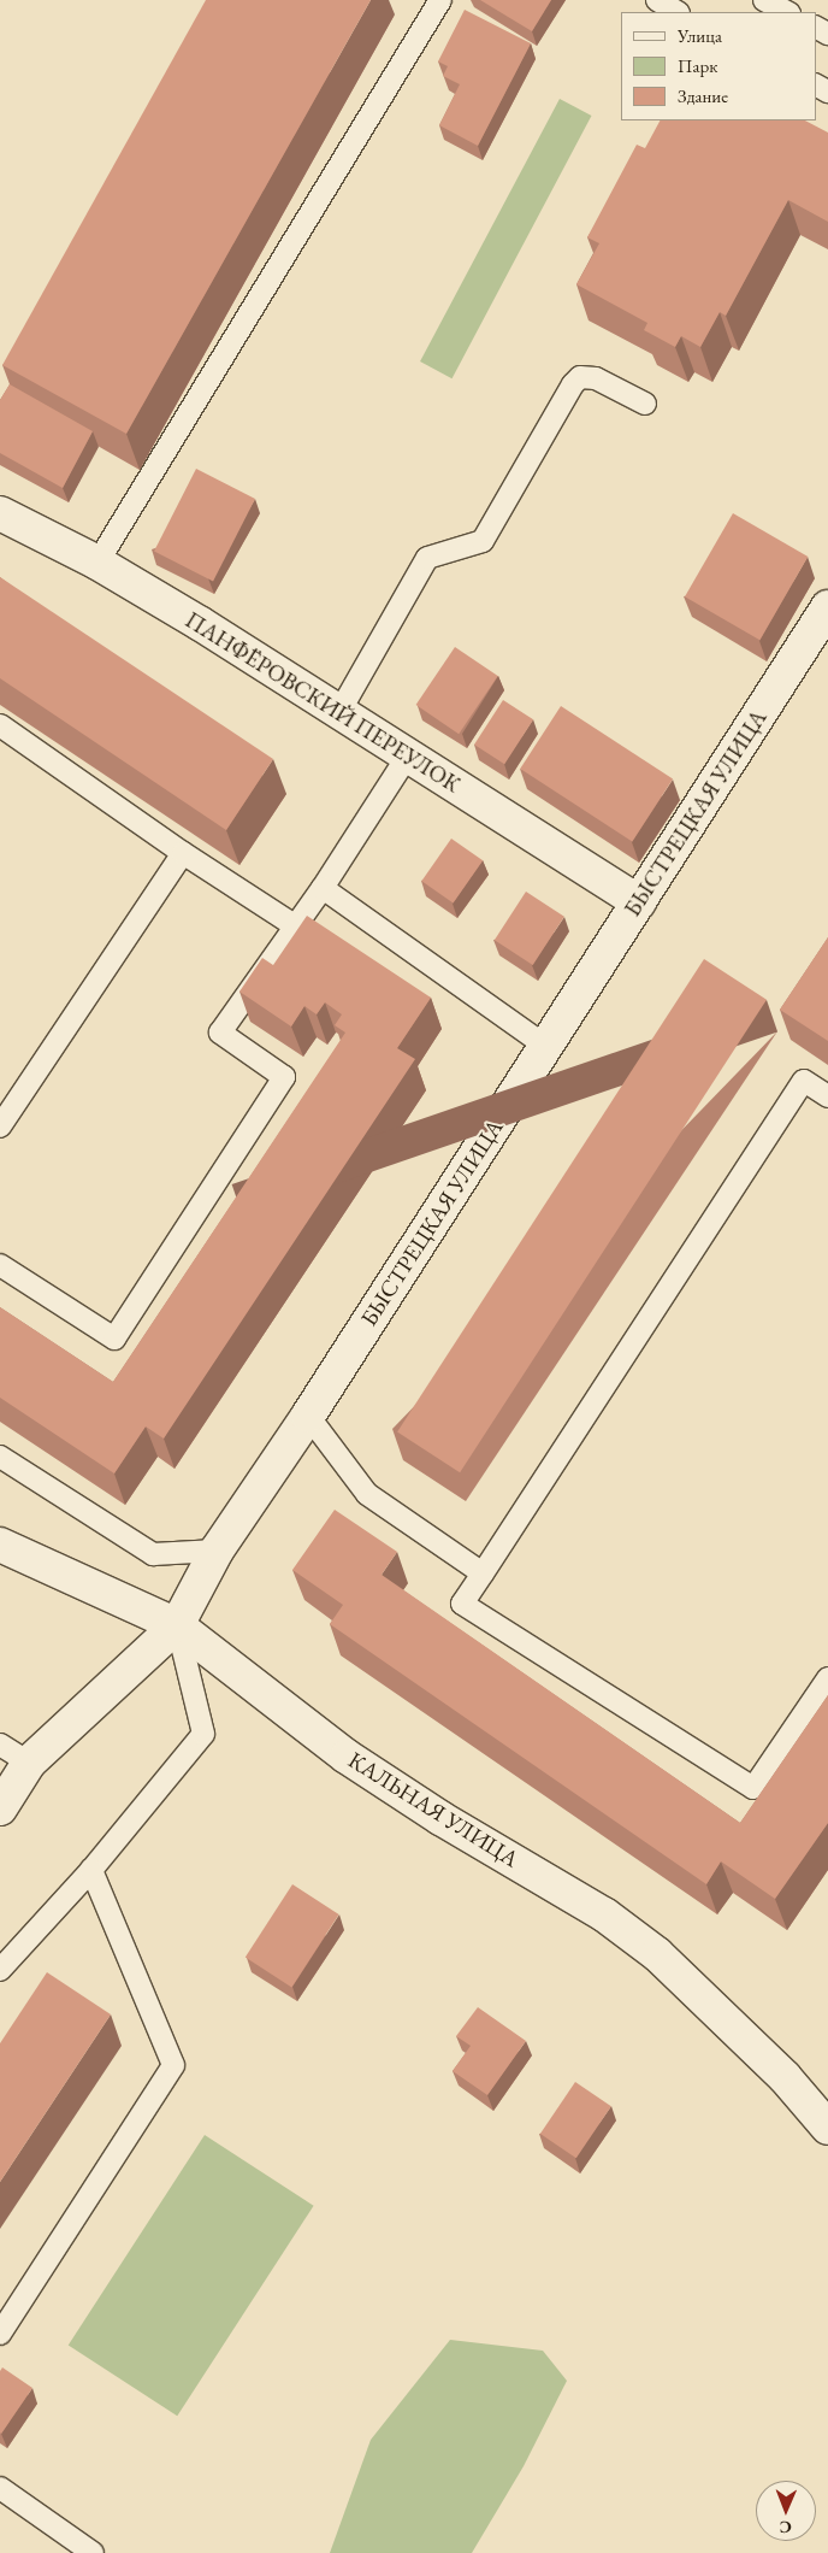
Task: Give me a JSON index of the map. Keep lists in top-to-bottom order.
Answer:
{
  "streets": {
    "street": ["ПАНФЁРОВСКИЙ ПЕРЕУЛОК", "БЫСТРЕЦКАЯ УЛИЦА", "КАЛЬНАЯ УЛИЦА"]
  },
  "crossings": [
    ["ПАНФЁРОВСКИЙ ПЕРЕУЛОК", "БЫСТРЕЦКАЯ УЛИЦА"],
    ["БЫСТРЕЦКАЯ УЛИЦА", "КАЛЬНАЯ УЛИЦА"]
  ],
  "legend": ["Улица", "Парк", "Здание"],
  "north": "bottom"
}
